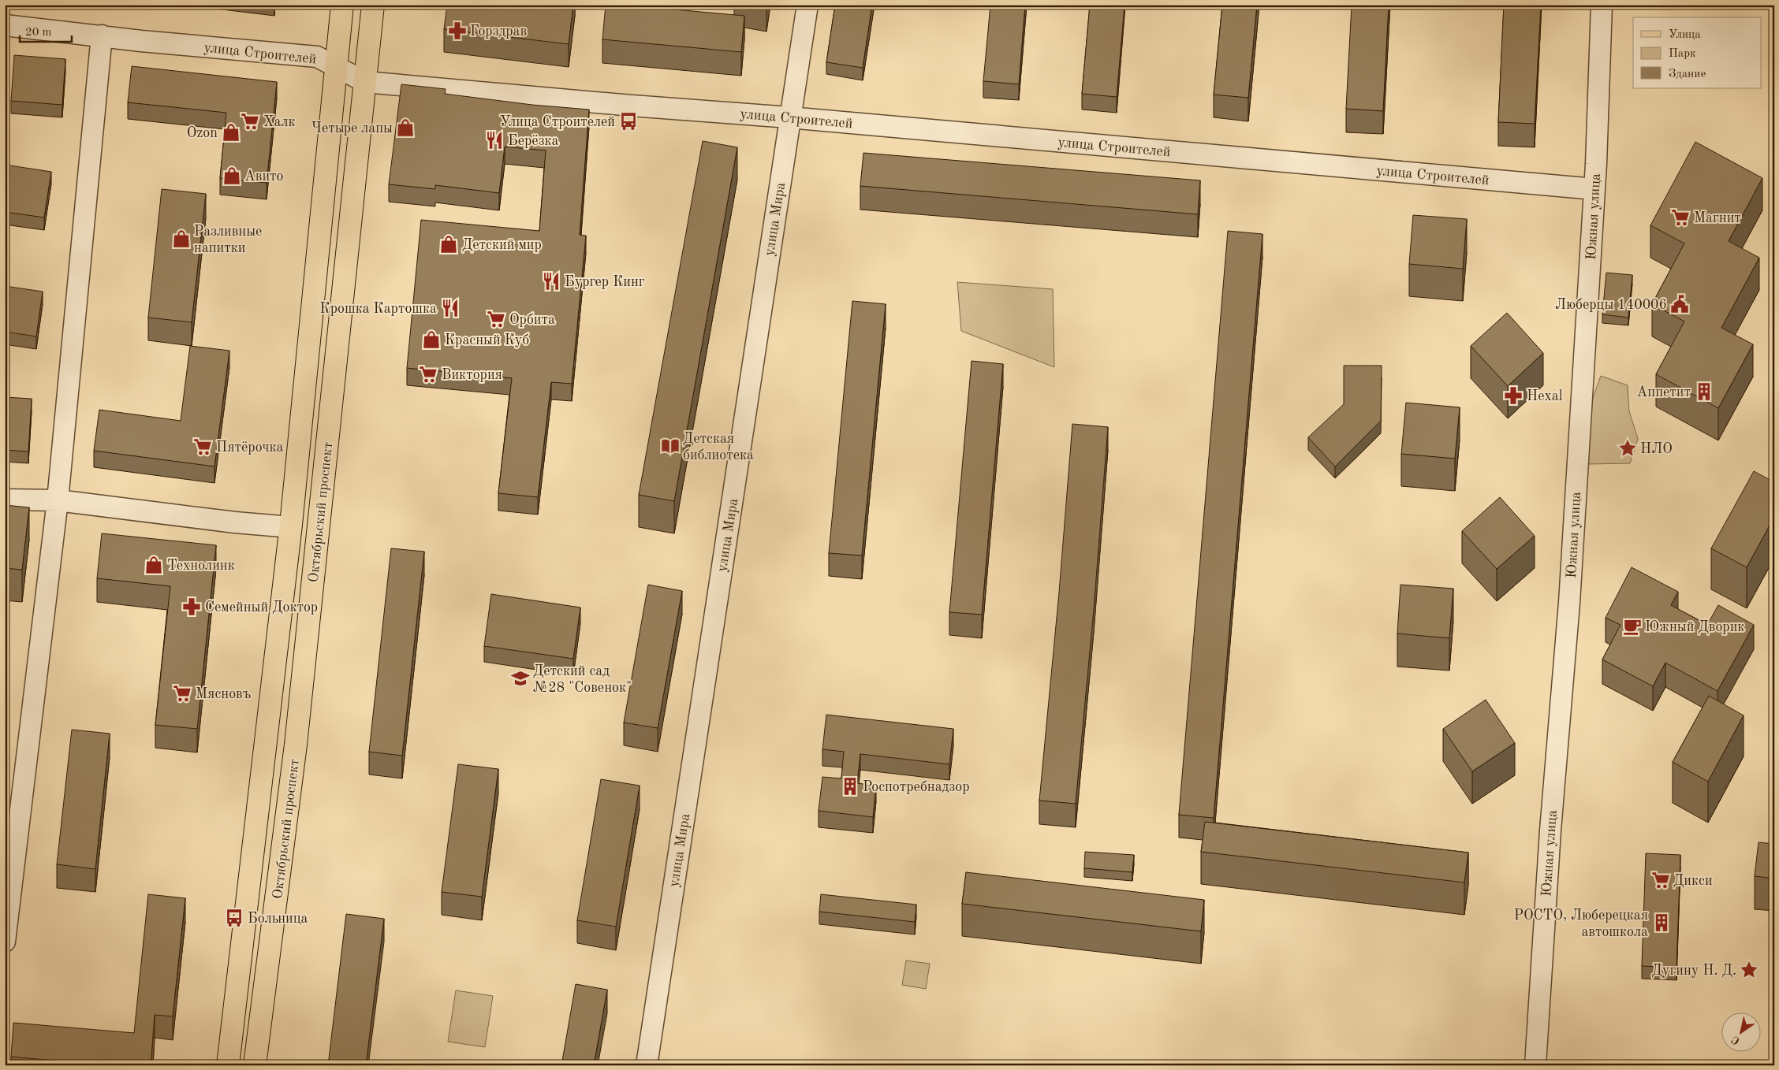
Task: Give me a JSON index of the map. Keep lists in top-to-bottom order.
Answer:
{
  "streets": {
    "main road": ["Октябрьский проспект"],
    "street": ["улица Строителей", "Южная улица", "улица Мира"]
  },
  "crossings": [
    ["улица Строителей", "Южная улица"],
    ["улица Строителей", "улица Мира"],
    ["улица Строителей", "Октябрьский проспект"]
  ],
  "places": {
    "pharmacy": ["Горздрав", "Hexal", "Семейный Доктор"],
    "supermarket": [
      "Халк",
      "Магнит",
      "Орбита",
      "Виктория",
      "Пятёрочка",
      "Мясновъ",
      "Дикси"
    ],
    "bus stop": ["Улица Строителей", "Больница"],
    "shop": [
      "Четыре лапы",
      "Ozon",
      "Авито",
      "Разливные напитки",
      "Детский мир",
      "Красный Куб",
      "Технолинк"
    ],
    "restaurant": ["Берёзка", "Бургер Кинг", "Крошка Картошка"],
    "public building": ["Люберцы 140006"],
    "building": ["Аппетит", "Роспотребнадзор", "РОСТО, Люберецкая автошкола"],
    "library": ["Детская библиотека"],
    "place": ["НЛО", "Дугину Н. Д."],
    "cafe": ["Южный Дворик"],
    "school or university": ["Детский сад №28 \"Совенок\""]
  },
  "legend": ["Улица", "Парк", "Здание"],
  "scale_bar": "20 m",
  "north": "bottom left"
}
